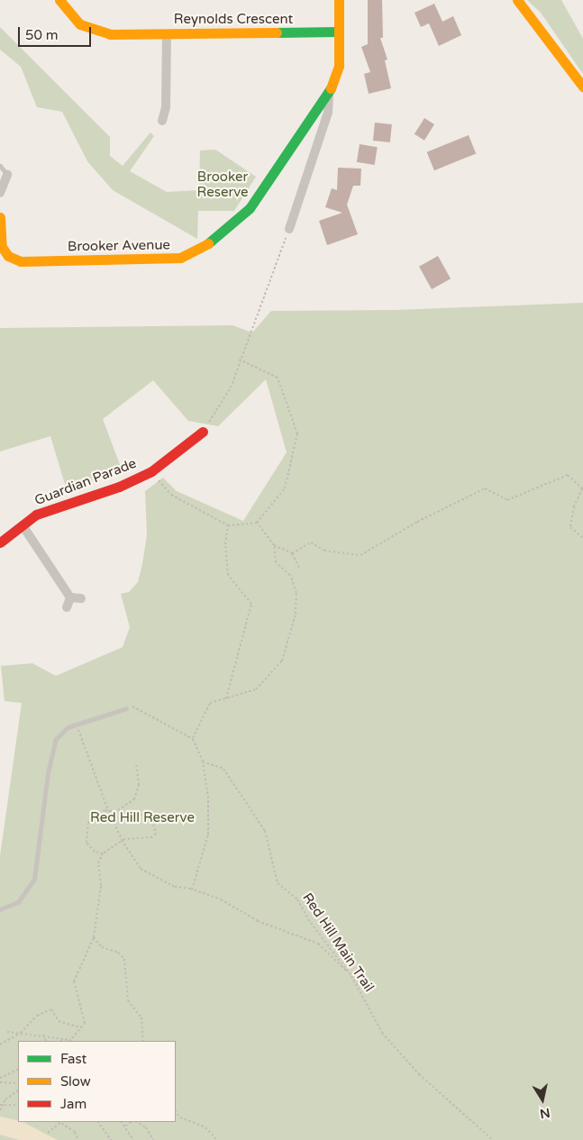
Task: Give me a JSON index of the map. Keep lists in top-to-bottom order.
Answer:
{
  "streets": {
    "street": ["Reynolds Crescent", "Brooker Avenue", "Guardian Parade"],
    "path": ["Red Hill Main Trail"]
  },
  "crossings": [
    ["Reynolds Crescent", "Brooker Avenue"]
  ],
  "parks": ["Brooker Reserve", "Red Hill Reserve"],
  "legend": ["Fast", "Slow", "Jam"],
  "scale_bar": "50 m",
  "north": "bottom"
}
